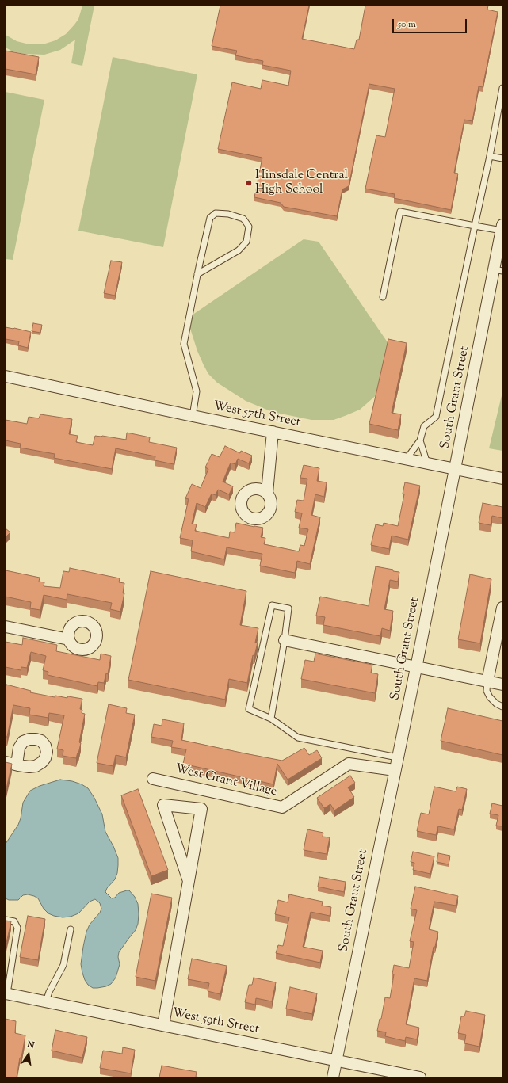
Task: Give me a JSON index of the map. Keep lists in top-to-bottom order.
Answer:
{
  "streets": {
    "street": [
      "South Grant Street",
      "West 57th Street",
      "West Grant Village",
      "West 59th Street"
    ]
  },
  "crossings": [
    ["South Grant Street", "West 57th Street"],
    ["South Grant Street", "West Grant Village"],
    ["South Grant Street", "West 59th Street"]
  ],
  "places": ["Hinsdale Central High School"],
  "scale_bar": "50 m",
  "north": "top"
}
